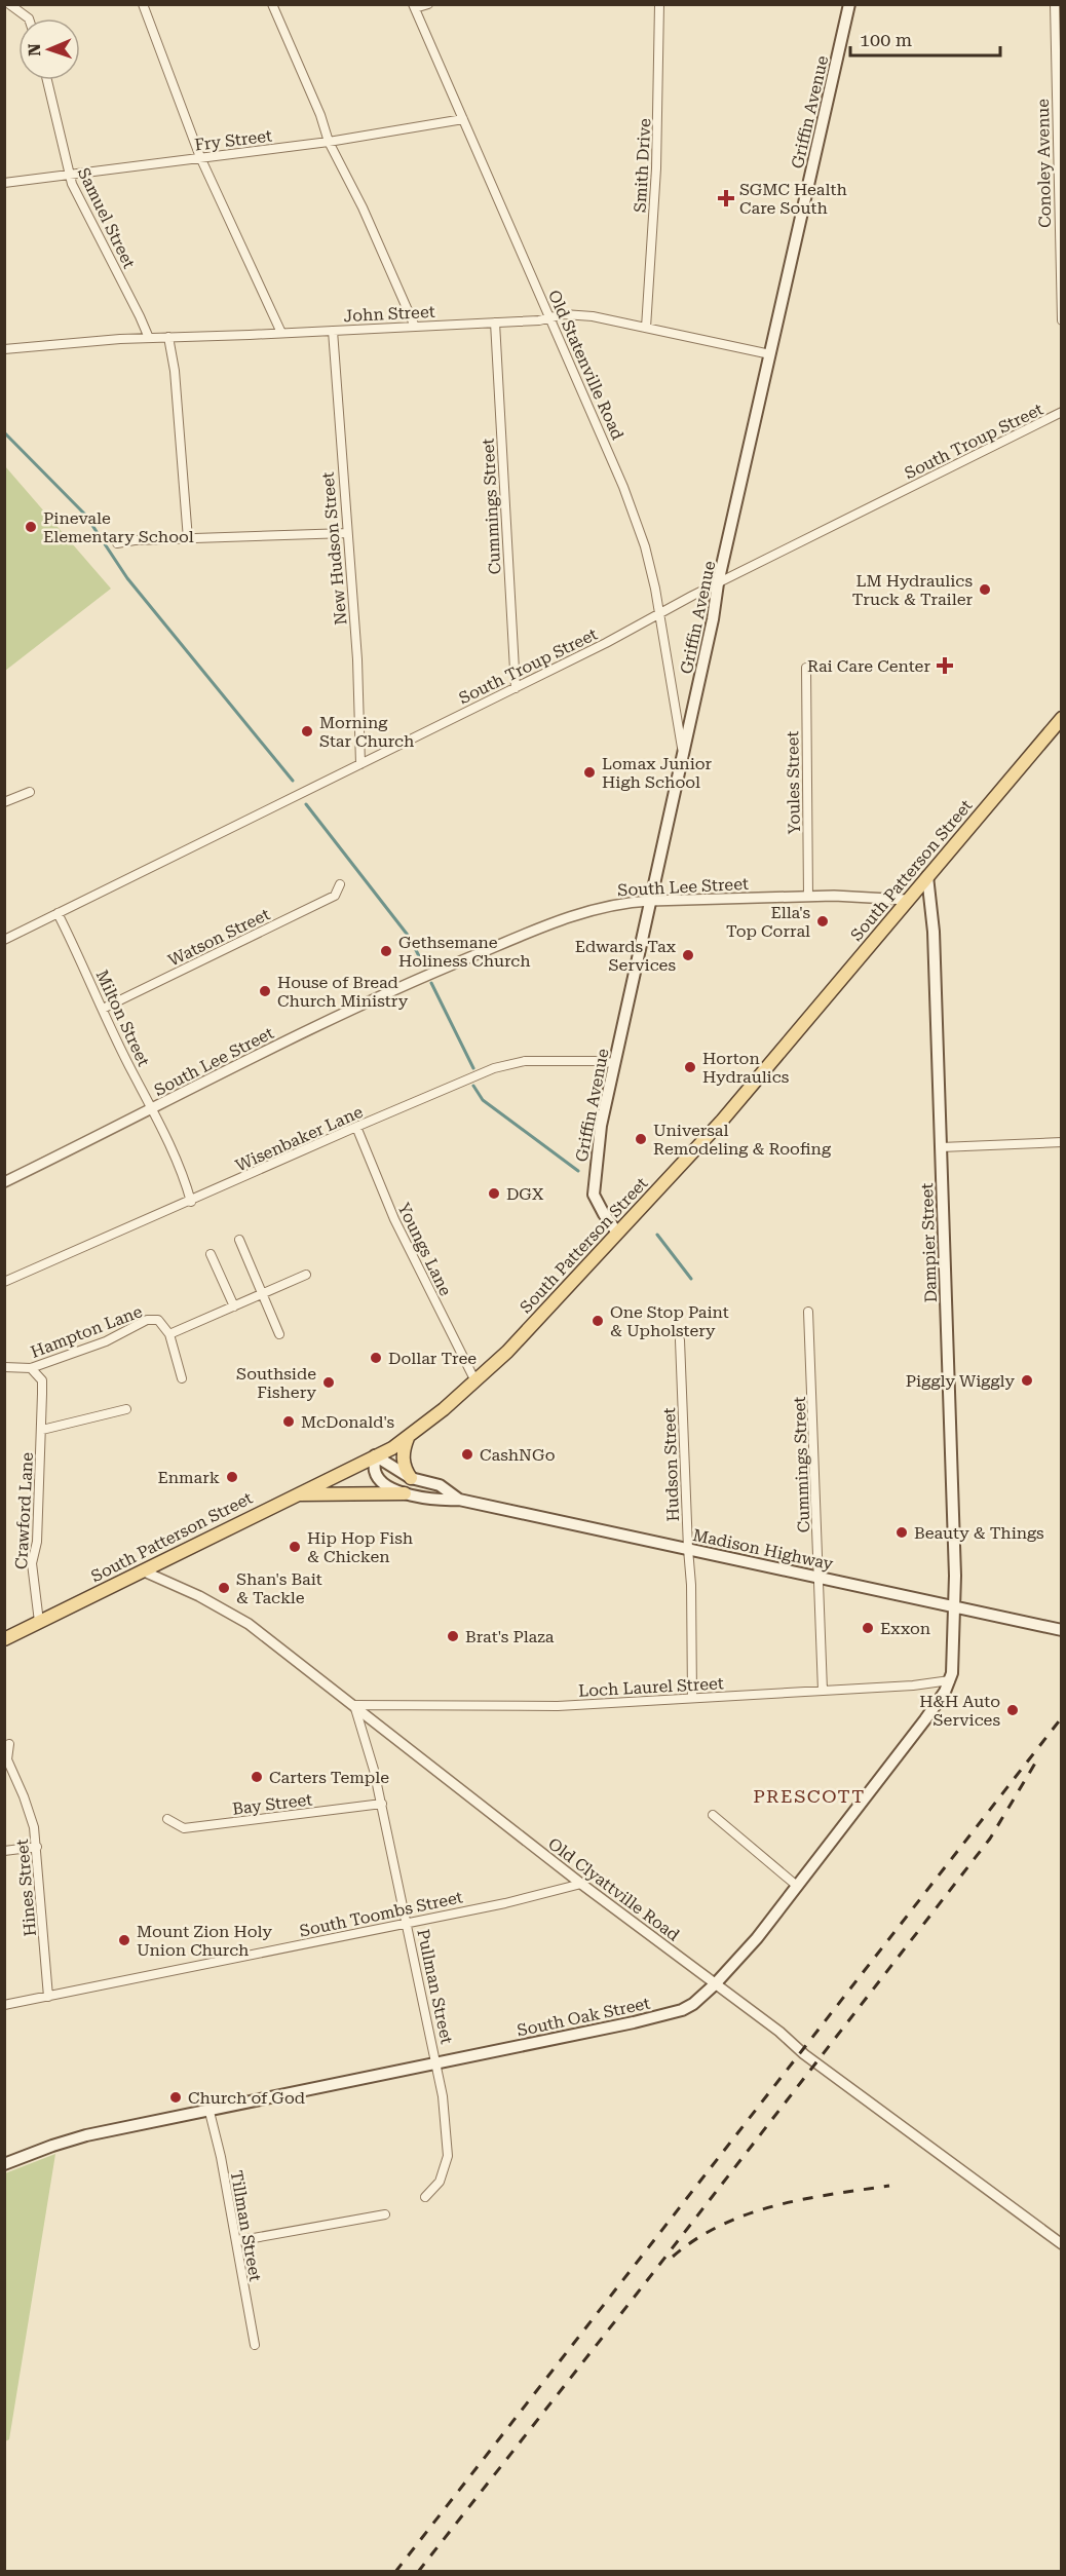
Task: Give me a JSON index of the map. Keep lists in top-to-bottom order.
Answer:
{
  "streets": {
    "main road": [
      "Griffin Avenue",
      "South Patterson Street",
      "Dampier Street",
      "Madison Highway",
      "South Oak Street"
    ],
    "street": [
      "Fry Street",
      "Conoley Avenue",
      "Smith Drive",
      "Samuel Street",
      "John Street",
      "Old Statenville Road",
      "South Troup Street",
      "Cummings Street",
      "New Hudson Street",
      "Youles Street",
      "South Lee Street",
      "Watson Street",
      "Milton Street",
      "Wisenbaker Lane",
      "Youngs Lane",
      "Hampton Lane",
      "Hudson Street",
      "Crawford Lane",
      "Loch Laurel Street",
      "Bay Street",
      "Hines Street",
      "Old Clyattville Road",
      "South Toombs Street",
      "Pullman Street",
      "Tillman Street"
    ]
  },
  "crossings": [
    ["Griffin Avenue", "John Street"],
    ["Griffin Avenue", "Old Statenville Road"],
    ["Griffin Avenue", "South Troup Street"],
    ["Griffin Avenue", "South Patterson Street"],
    ["Griffin Avenue", "South Lee Street"],
    ["Griffin Avenue", "Wisenbaker Lane"],
    ["Fry Street", "Samuel Street"],
    ["Fry Street", "Old Statenville Road"],
    ["Smith Drive", "John Street"],
    ["Samuel Street", "John Street"],
    ["John Street", "Old Statenville Road"],
    ["John Street", "Cummings Street"],
    ["John Street", "New Hudson Street"],
    ["Old Statenville Road", "South Troup Street"],
    ["South Troup Street", "Cummings Street"],
    ["South Troup Street", "New Hudson Street"],
    ["South Troup Street", "Milton Street"],
    ["Cummings Street", "Madison Highway"],
    ["Cummings Street", "Loch Laurel Street"],
    ["Youles Street", "South Lee Street"],
    ["South Patterson Street", "South Lee Street"],
    ["South Patterson Street", "Dampier Street"],
    ["South Patterson Street", "Youngs Lane"],
    ["South Patterson Street", "Crawford Lane"],
    ["South Patterson Street", "Madison Highway"],
    ["South Patterson Street", "Old Clyattville Road"],
    ["South Lee Street", "Milton Street"],
    ["Watson Street", "Milton Street"],
    ["Milton Street", "Wisenbaker Lane"],
    ["Wisenbaker Lane", "Youngs Lane"],
    ["Dampier Street", "Madison Highway"],
    ["Dampier Street", "South Oak Street"],
    ["Hampton Lane", "Crawford Lane"],
    ["Hudson Street", "Madison Highway"],
    ["Hudson Street", "Loch Laurel Street"],
    ["Madison Highway", "South Oak Street"],
    ["Loch Laurel Street", "Old Clyattville Road"],
    ["Loch Laurel Street", "Pullman Street"],
    ["Loch Laurel Street", "South Oak Street"],
    ["Bay Street", "Pullman Street"],
    ["Hines Street", "South Toombs Street"],
    ["Old Clyattville Road", "South Toombs Street"],
    ["Old Clyattville Road", "Pullman Street"],
    ["Old Clyattville Road", "South Oak Street"],
    ["South Toombs Street", "Pullman Street"],
    ["Pullman Street", "South Oak Street"],
    ["South Oak Street", "Tillman Street"]
  ],
  "districts": ["PRESCOTT"],
  "places": {
    "health": ["SGMC Health Care South", "Rai Care Center"],
    "other": [
      "Pinevale Elementary School",
      "LM Hydraulics Truck & Trailer",
      "Morning Star Church",
      "Lomax Junior High School",
      "Ella's Top Corral",
      "Gethsemane Holiness Church",
      "Edwards Tax Services",
      "House of Bread Church Ministry",
      "Horton Hydraulics",
      "Universal Remodeling & Roofing",
      "DGX",
      "One Stop Paint & Upholstery",
      "Dollar Tree",
      "Piggly Wiggly",
      "Southside Fishery",
      "McDonald's",
      "CashNGo",
      "Enmark",
      "Beauty & Things",
      "Hip Hop Fish & Chicken",
      "Shan's Bait & Tackle",
      "Exxon",
      "Brat's Plaza",
      "H&H Auto Services",
      "Carters Temple",
      "Mount Zion Holy Union Church",
      "Church of God"
    ]
  },
  "scale_bar": "100 m",
  "north": "left"
}
